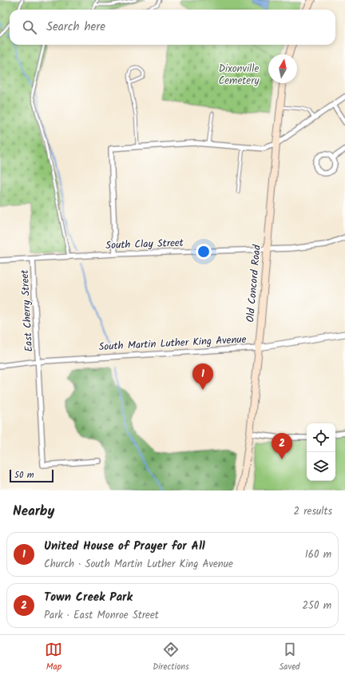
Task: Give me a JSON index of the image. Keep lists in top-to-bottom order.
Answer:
{
  "streets": {
    "main road": ["Old Concord Road"],
    "street": ["South Clay Street", "East Cherry Street", "South Martin Luther King Avenue"]
  },
  "crossings": [
    ["South Clay Street", "Old Concord Road"],
    ["South Clay Street", "East Cherry Street"],
    ["Old Concord Road", "South Martin Luther King Avenue"],
    ["East Cherry Street", "South Martin Luther King Avenue"]
  ],
  "parks": ["Dixonville Cemetery"],
  "scale_bar": "50 m",
  "north": "top",
  "page": {
    "search": "Search here",
    "pins": ["1", "2"],
    "scale": "50 m",
    "heading": ["Nearby", "2 results"],
    "list": [
      {
        "mark": "1",
        "name": "United House of Prayer for All",
        "note": "Church · South Martin Luther King Avenue",
        "value": "160 m"
      },
      {
        "mark": "2",
        "name": "Town Creek Park",
        "note": "Park · East Monroe Street",
        "value": "250 m"
      }
    ],
    "nav": ["Map", "Directions", "Saved"]
  }
}
